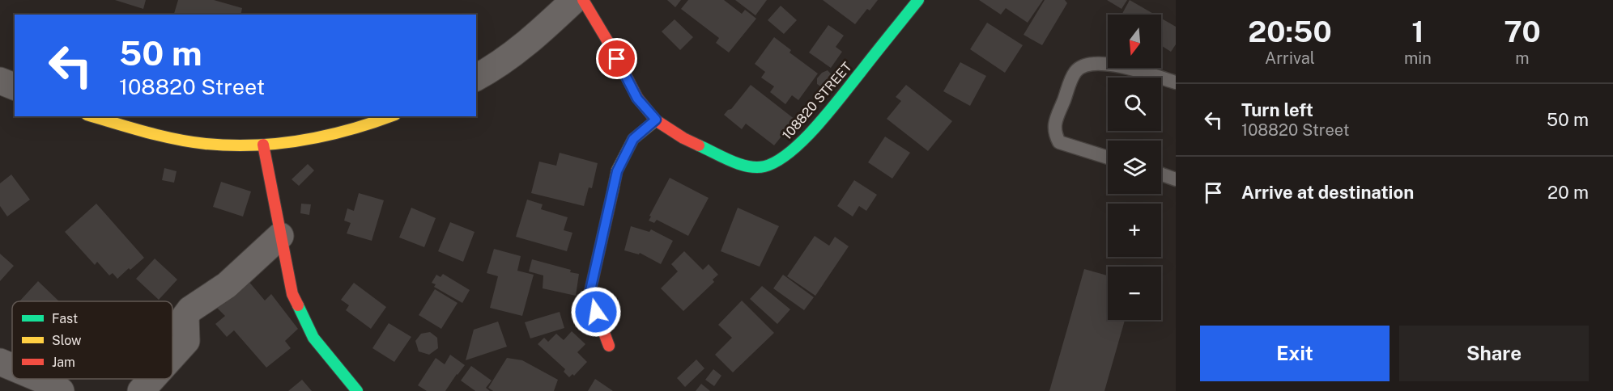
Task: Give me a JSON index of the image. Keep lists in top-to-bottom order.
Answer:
{
  "streets": {
    "street": ["108820 STREET"]
  },
  "legend": ["Fast", "Slow", "Jam"],
  "north": "bottom",
  "page": {
    "eta": [
      "20:50",
      "Arrival",
      "1",
      "min",
      "70",
      "m"
    ],
    "map_buttons": ["+", "−"],
    "turn": ["50 m", "108820 Street"],
    "list": [
      {
        "name": "Turn left",
        "note": "108820 Street",
        "value": "50 m"
      },
      {
        "name": "Arrive at destination",
        "value": "20 m"
      }
    ],
    "buttons": ["Exit", "Share"]
  }
}
